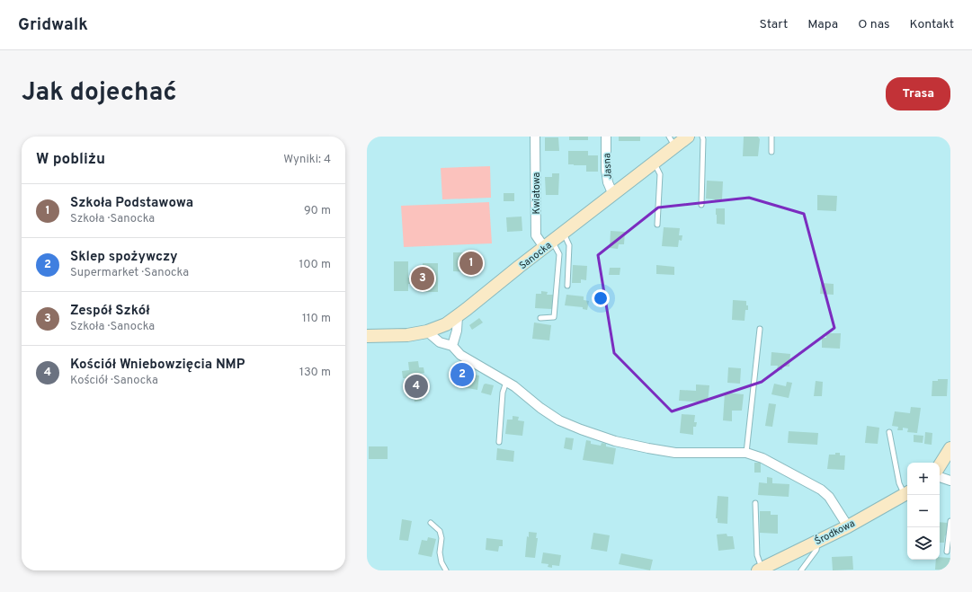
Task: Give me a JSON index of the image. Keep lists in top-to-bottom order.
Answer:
{
  "streets": {
    "street": [
      "Jasna",
      "Kwiatowa",
      "Sanocka",
      "Środkowa"
    ]
  },
  "crossings": [
    ["Jasna", "Sanocka"],
    ["Kwiatowa", "Sanocka"]
  ],
  "page": {
    "header": "Gridwalk",
    "nav": [
      "Start",
      "Mapa",
      "O nas",
      "Kontakt"
    ],
    "title": "Jak dojechać",
    "buttons": "Trasa",
    "heading": ["W pobliżu", "Wyniki: 4"],
    "list": [
      {
        "mark": "1",
        "name": "Szkoła Podstawowa",
        "note": "Szkoła · Sanocka",
        "value": "90 m"
      },
      {
        "mark": "2",
        "name": "Sklep spożywczy",
        "note": "Supermarket · Sanocka",
        "value": "100 m"
      },
      {
        "mark": "3",
        "name": "Zespół Szkół",
        "note": "Szkoła · Sanocka",
        "value": "110 m"
      },
      {
        "mark": "4",
        "name": "Kościół Wniebowzięcia NMP",
        "note": "Kościół · Sanocka",
        "value": "130 m"
      }
    ],
    "pins": [
      "1",
      "3",
      "2",
      "4"
    ],
    "map_buttons": ["+", "−"]
  }
}
